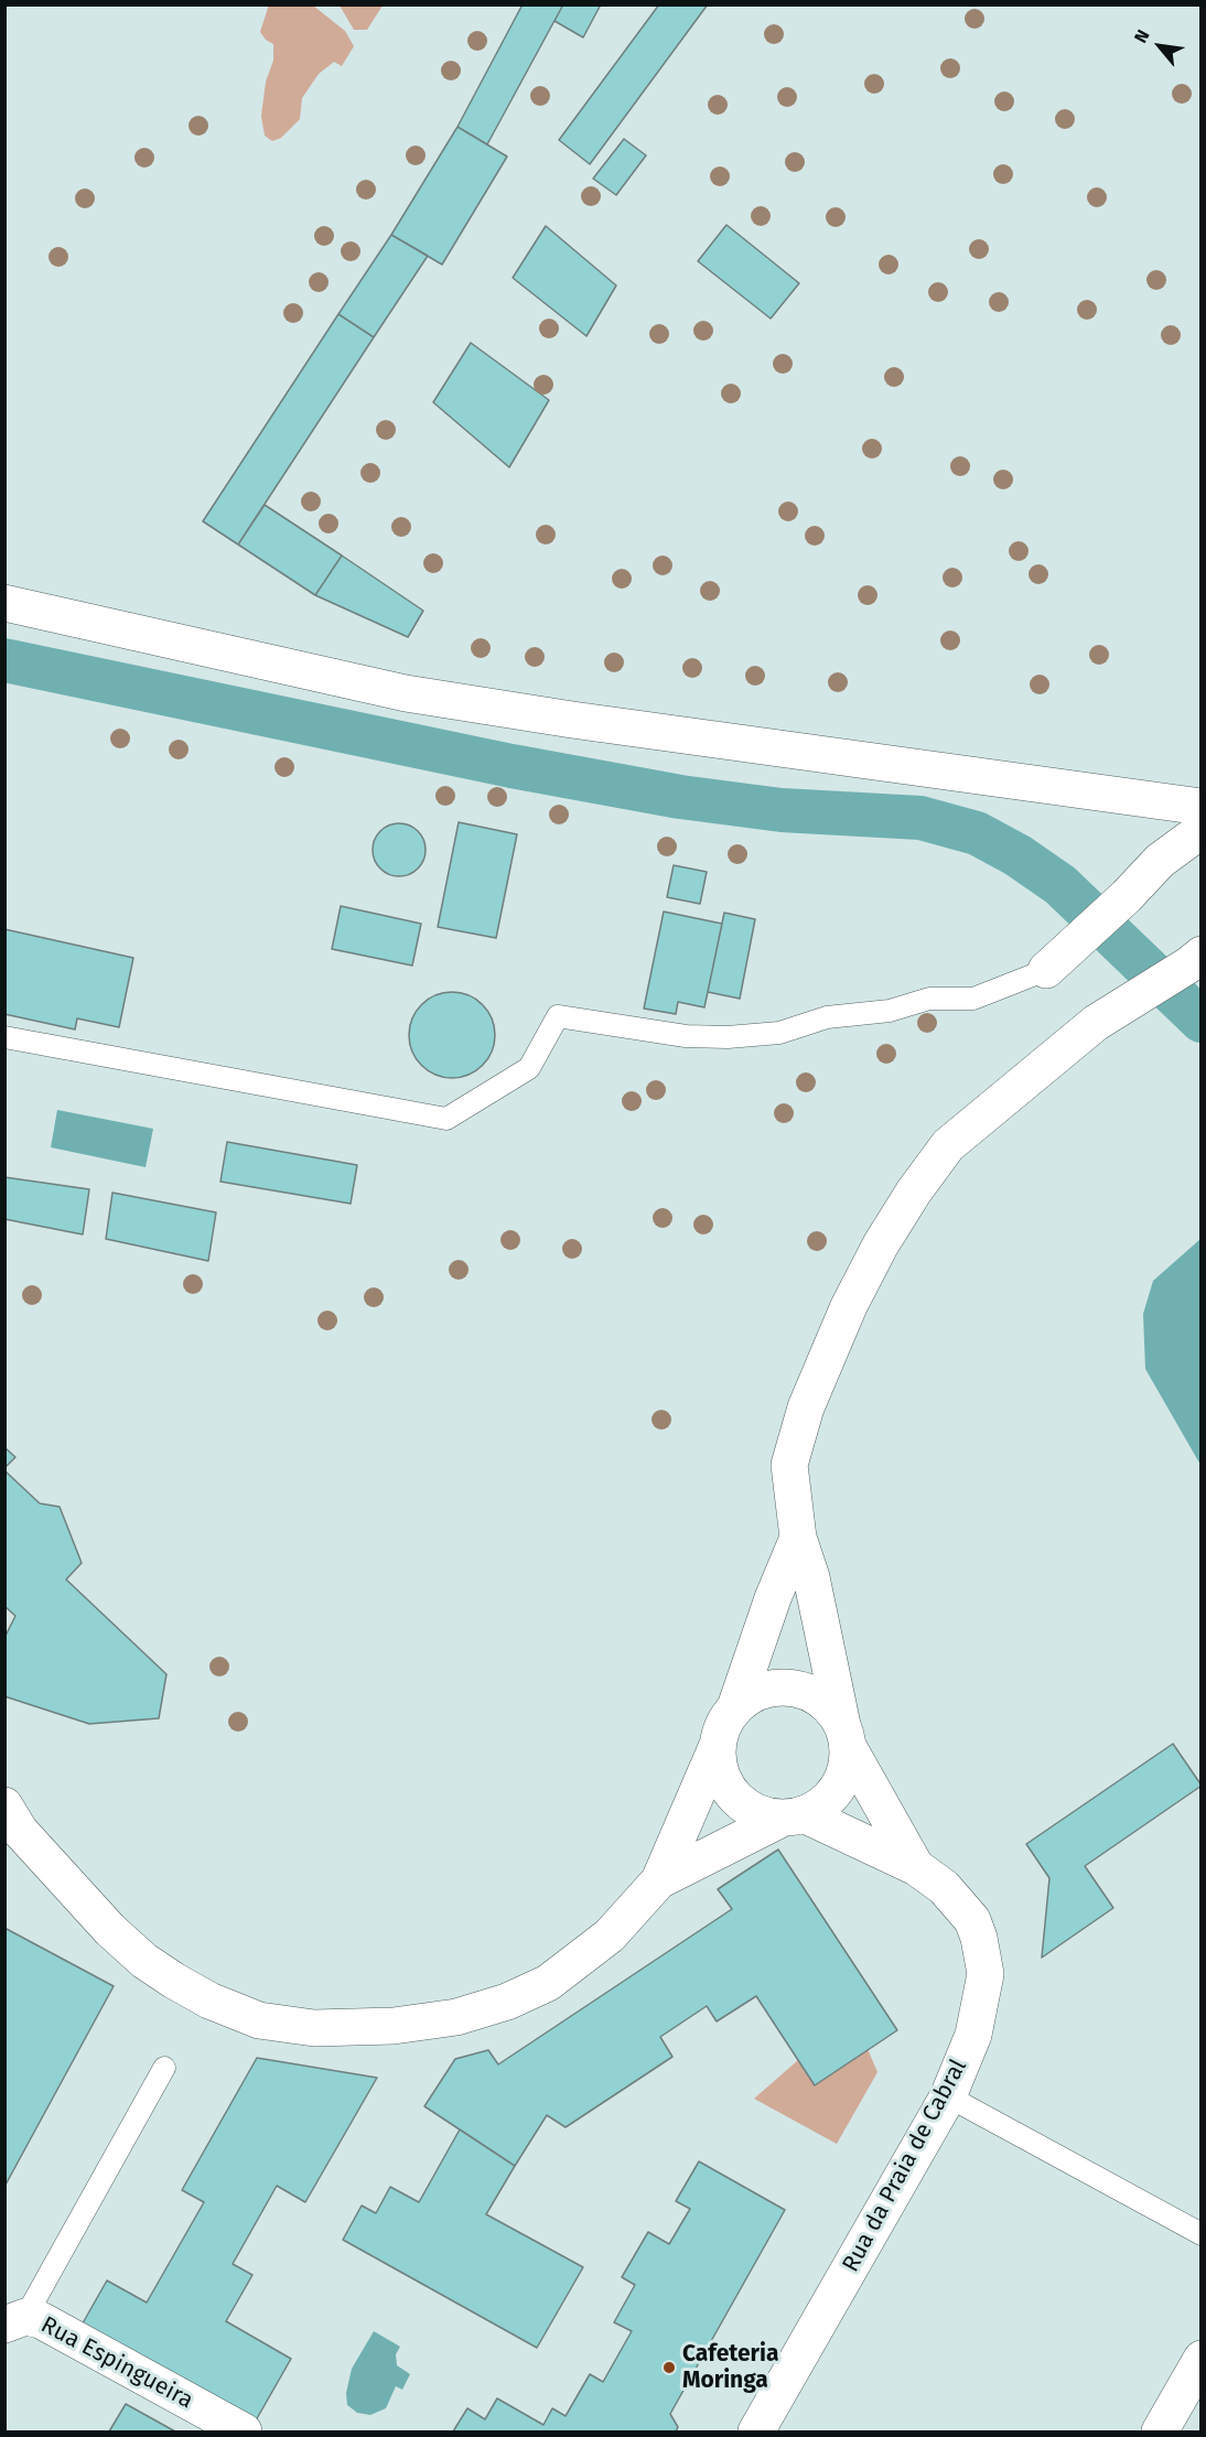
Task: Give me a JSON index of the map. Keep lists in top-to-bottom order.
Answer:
{
  "streets": {
    "street": ["Rua da Praia de Cabral", "Rua Espingueira"]
  },
  "places": ["Cafeteria Moringa"],
  "north": "top left"
}
